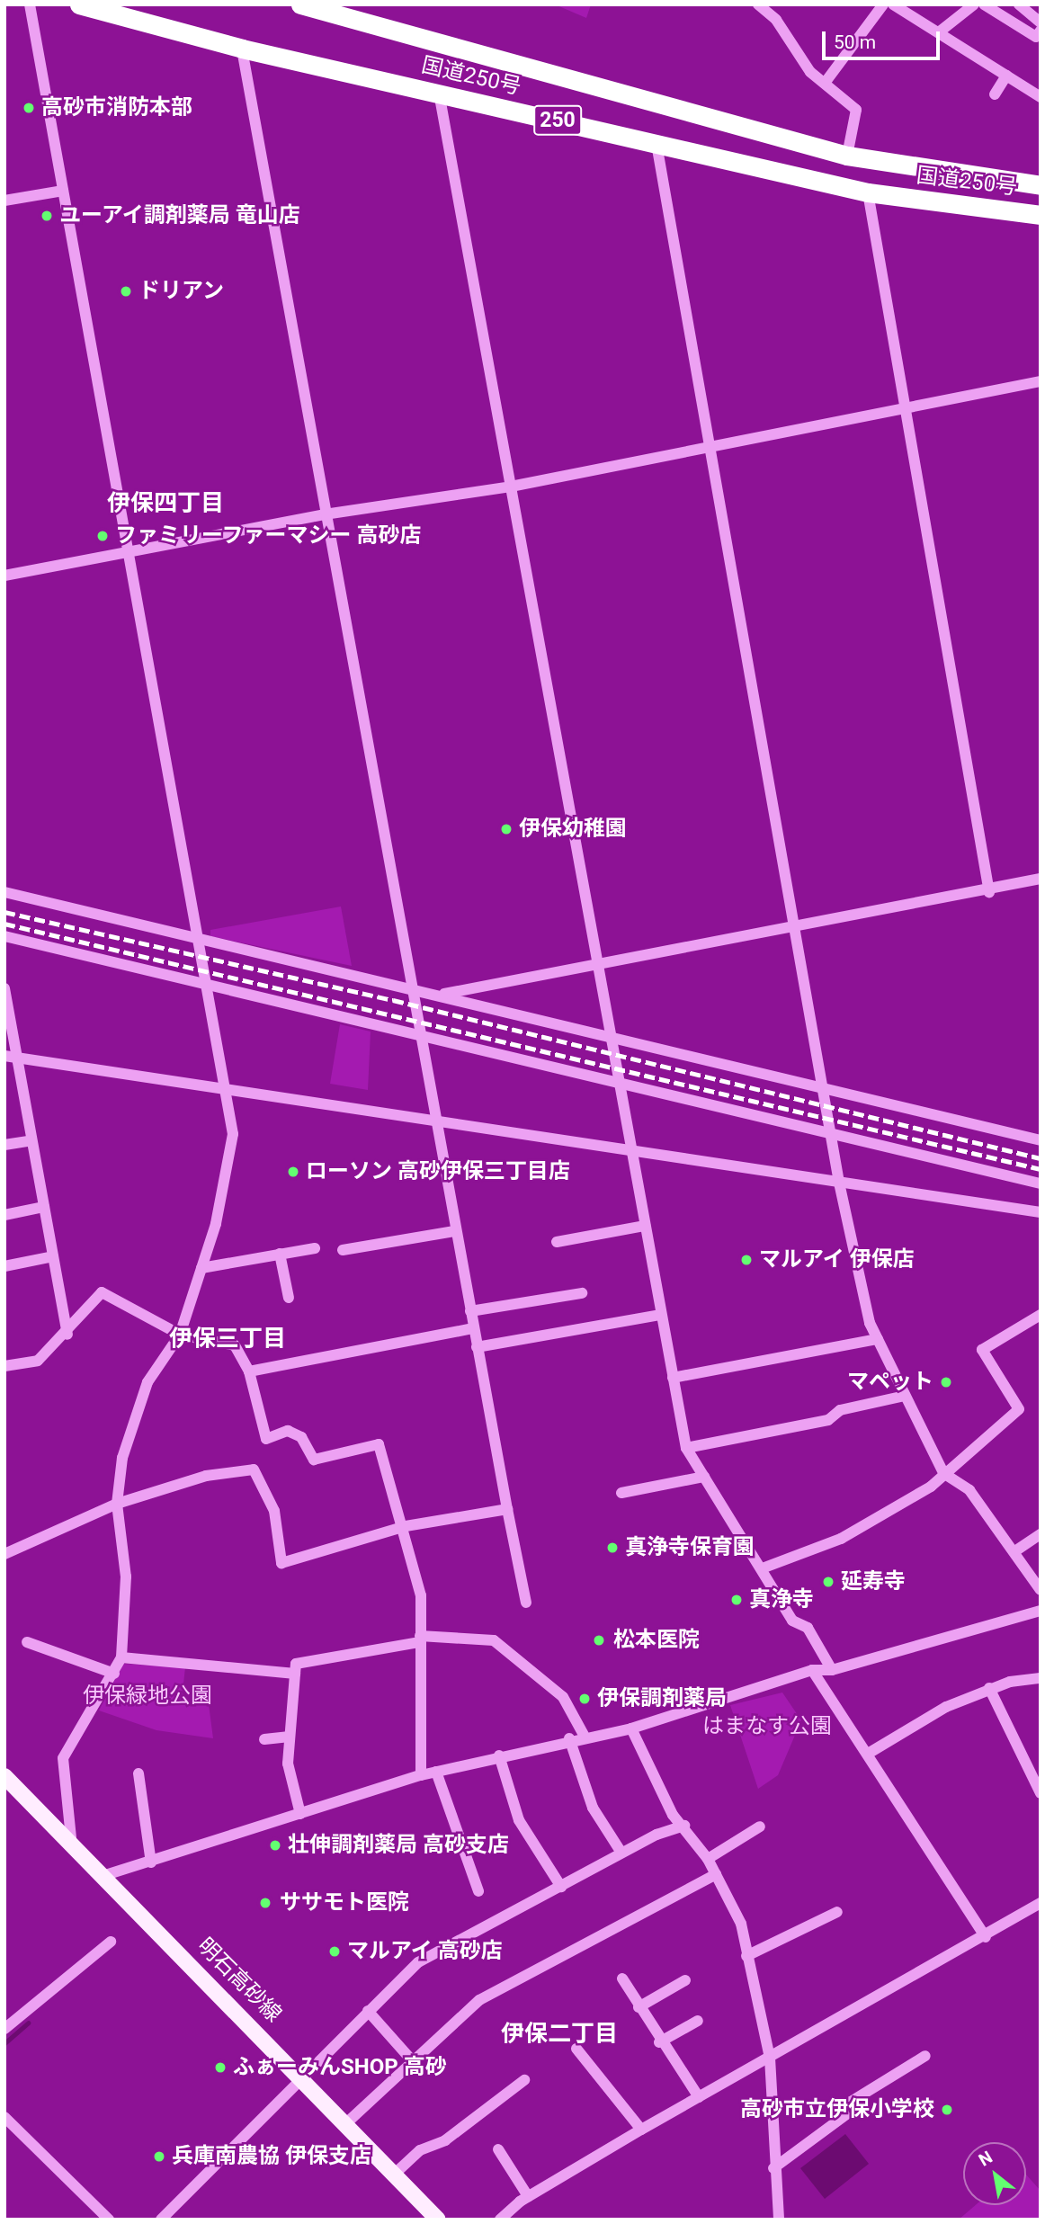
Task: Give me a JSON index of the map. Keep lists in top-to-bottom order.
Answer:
{
  "streets": {
    "highway": ["国道250号", "250"],
    "main road": ["明石高砂線"]
  },
  "districts": ["伊保四丁目", "伊保三丁目", "伊保二丁目"],
  "parks": ["伊保緑地公園", "はまなす公園"],
  "places": [
    "高砂市消防本部",
    "ユーアイ調剤薬局 竜山店",
    "ドリアン",
    "ファミリーファーマシー 高砂店",
    "伊保幼稚園",
    "ローソン 高砂伊保三丁目店",
    "マルアイ 伊保店",
    "マペット",
    "真浄寺保育園",
    "延寿寺",
    "真浄寺",
    "松本医院",
    "伊保調剤薬局",
    "壮伸調剤薬局 高砂支店",
    "ササモト医院",
    "マルアイ 高砂店",
    "ふぁーみんSHOP 高砂",
    "高砂市立伊保小学校",
    "兵庫南農協 伊保支店"
  ],
  "scale_bar": "50 m",
  "north": "top left"
}
